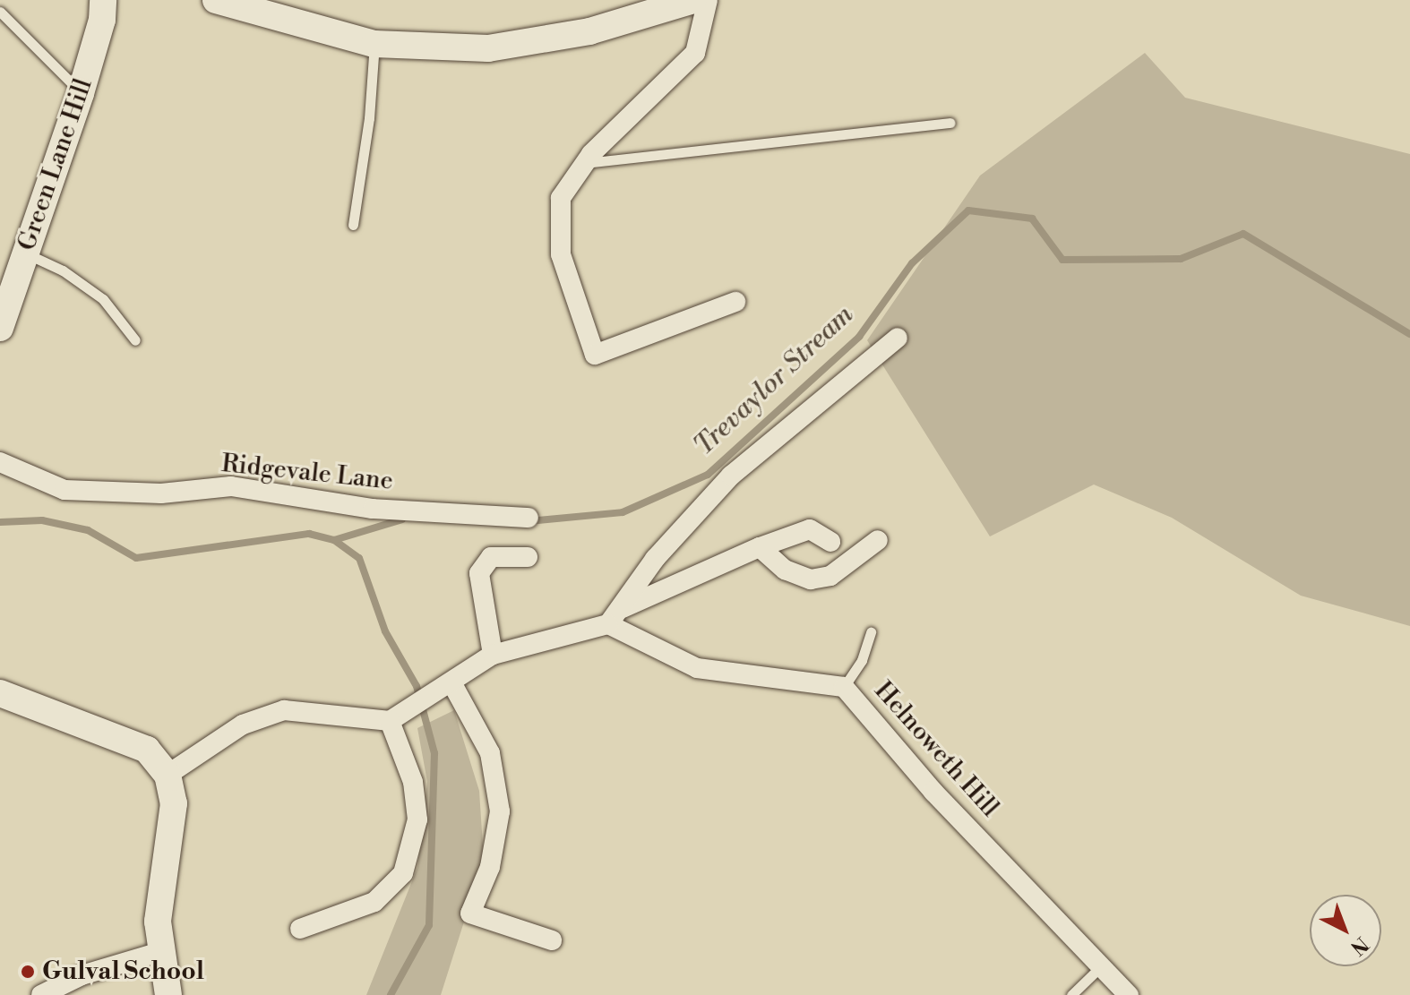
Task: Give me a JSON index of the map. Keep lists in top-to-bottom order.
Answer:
{
  "streets": {
    "main road": ["Green Lane Hill"],
    "street": ["Ridgevale Lane", "Helnoweth Hill"]
  },
  "water": ["Trevaylor Stream"],
  "places": ["Gulval School"],
  "north": "bottom right"
}
